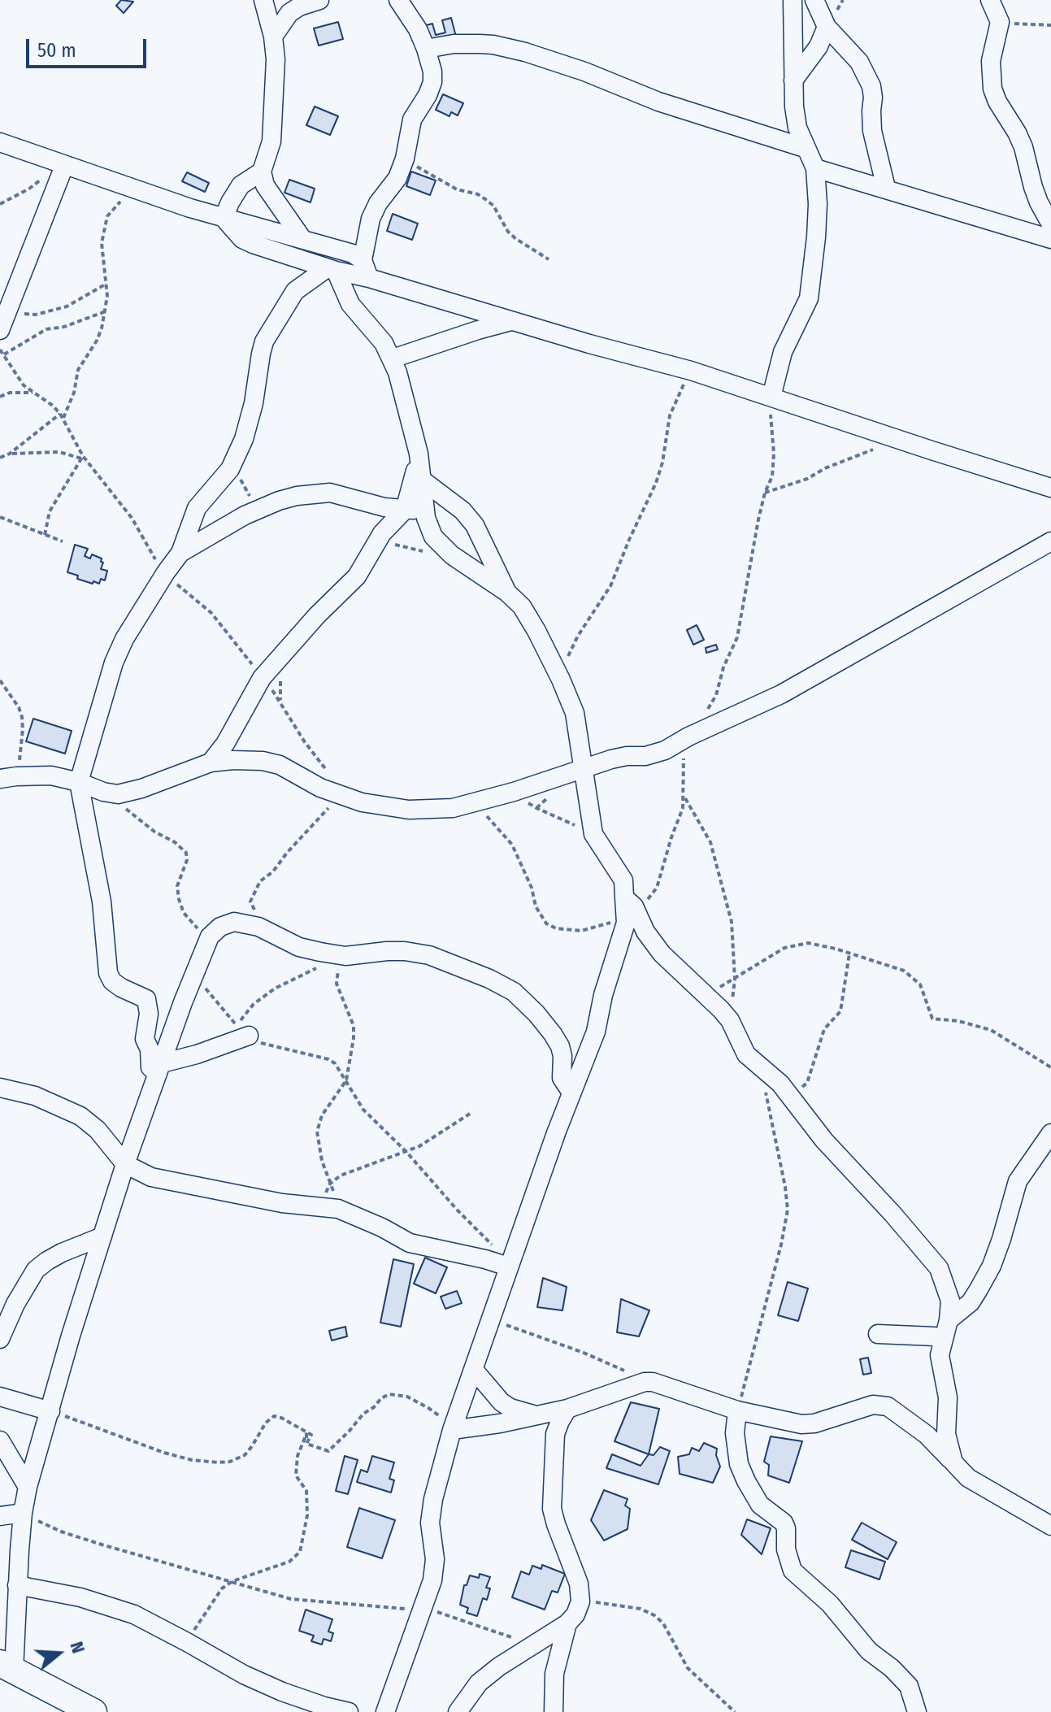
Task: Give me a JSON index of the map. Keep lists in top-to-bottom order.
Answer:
{
  "scale_bar": "50 m",
  "north": "right"
}
